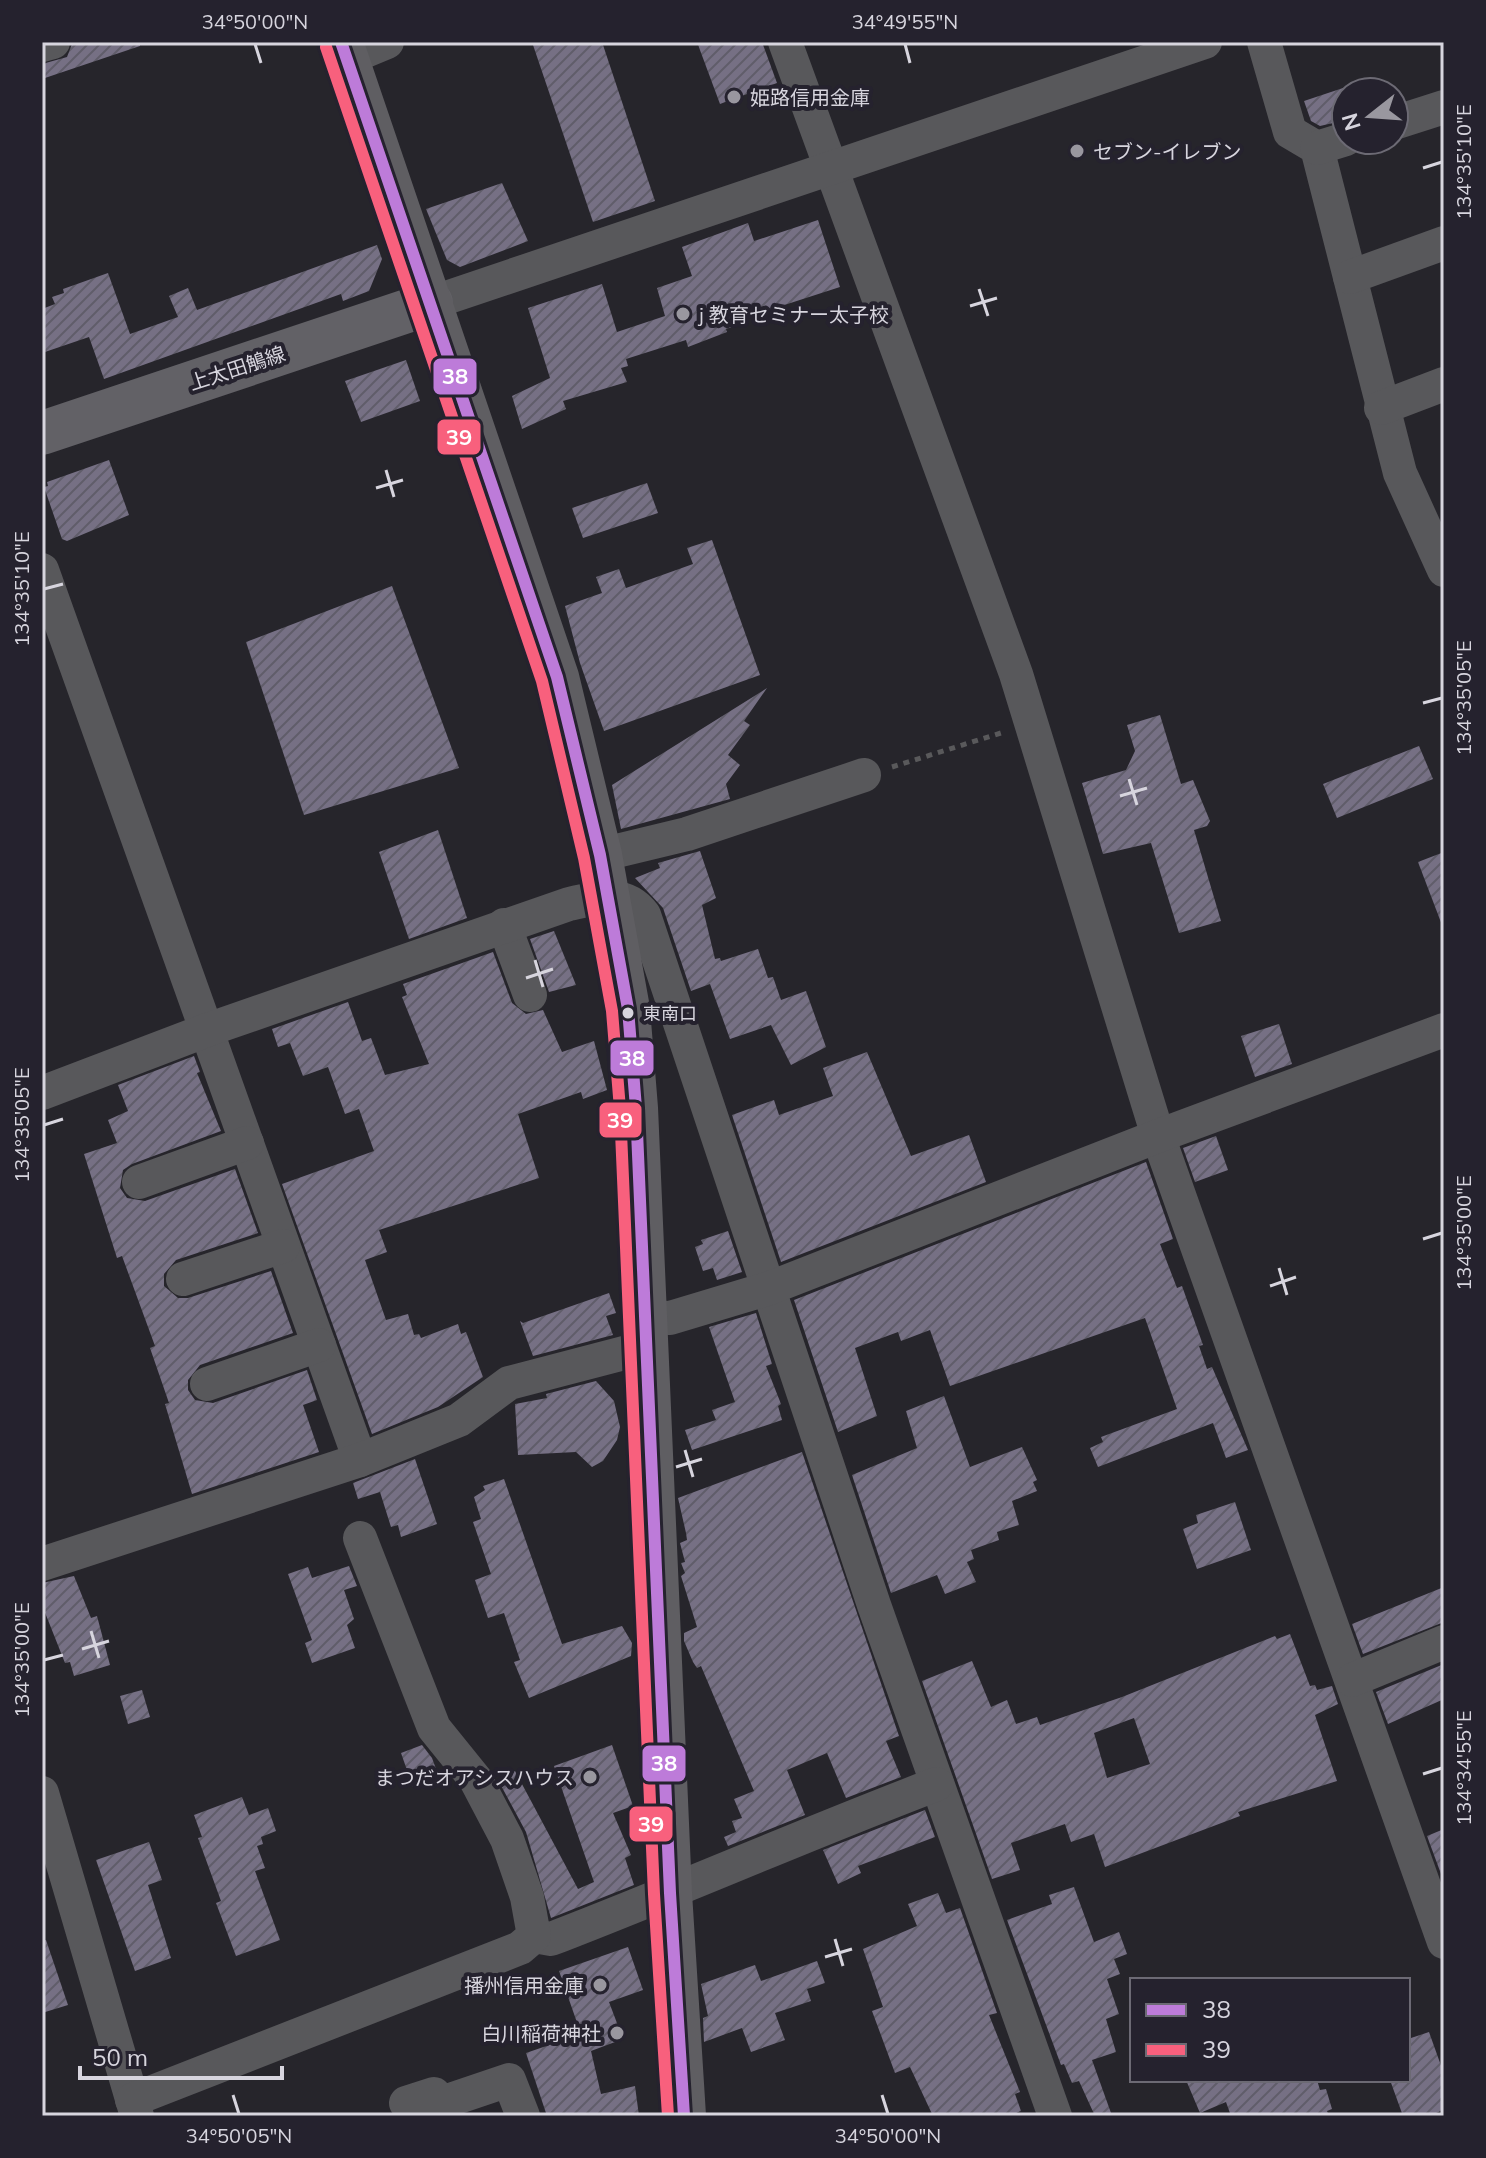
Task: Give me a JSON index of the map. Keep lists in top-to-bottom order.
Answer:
{
  "streets": {
    "main road": ["上太田鵤線"]
  },
  "places": [
    "姫路信用金庫",
    "セブン-イレブン",
    "j 教育セミナー太子校",
    "東南口",
    "まつだオアシスハウス",
    "播州信用金庫",
    "白川稲荷神社"
  ],
  "lines": ["transit line 38", "transit line 39"],
  "legend": ["38", "39"],
  "scale_bar": "50 m",
  "north": "left",
  "coordinates": [
    "34°50'00\"N",
    "34°49'55\"N",
    "134°35'10\"E",
    "134°35'05\"E",
    "134°35'00\"E",
    "134°34'55\"E",
    "34°50'05\"N"
  ]
}
